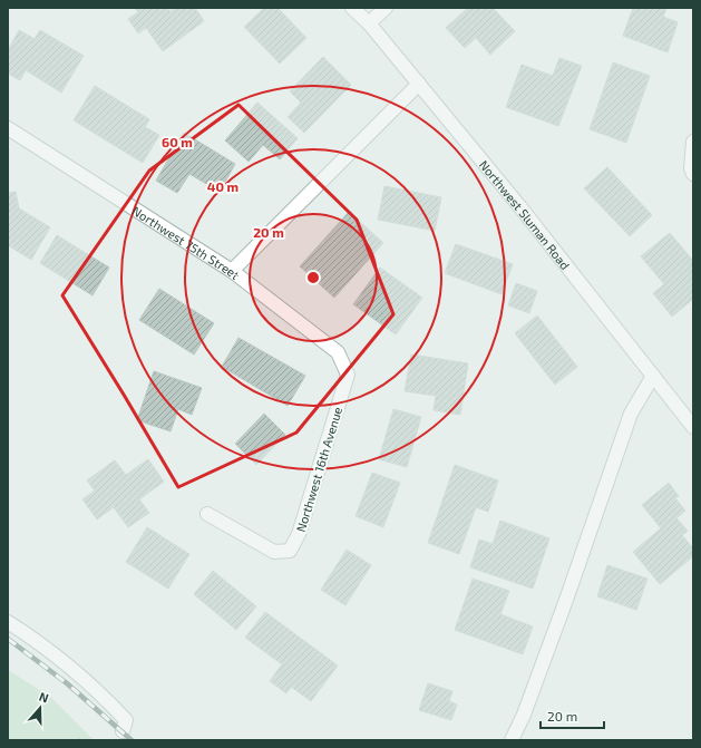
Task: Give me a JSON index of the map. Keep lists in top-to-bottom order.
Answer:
{
  "streets": {
    "street": ["Northwest Sluman Road", "Northwest 75th Street", "Northwest 16th Avenue"]
  },
  "crossings": [
    ["Northwest 75th Street", "Northwest 16th Avenue"]
  ],
  "scale_bar": "20 m",
  "north": "top",
  "rings": ["60 m", "40 m", "20 m"]
}
